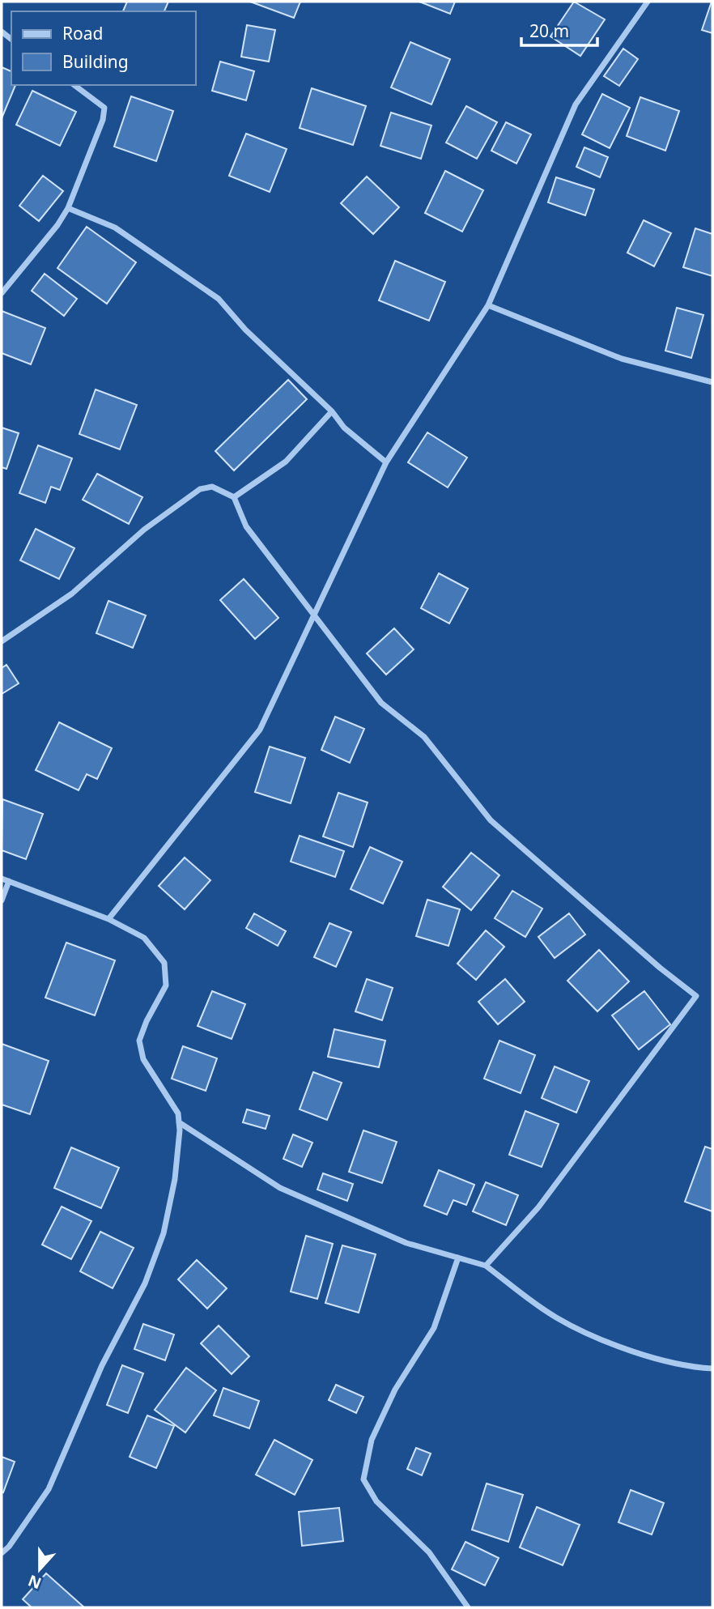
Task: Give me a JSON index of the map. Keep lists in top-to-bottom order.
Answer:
{
  "legend": ["Road", "Building"],
  "scale_bar": "20 m",
  "north": "bottom"
}
